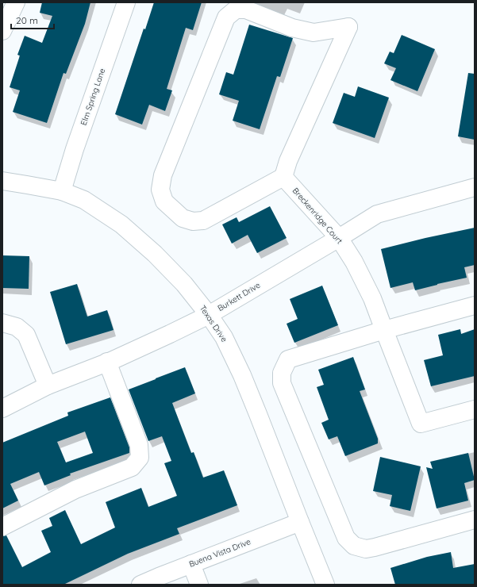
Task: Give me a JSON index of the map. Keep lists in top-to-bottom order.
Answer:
{
  "streets": {
    "street": [
      "Elm Spring Lane",
      "Breckenridge Court",
      "Burkett Drive",
      "Texas Drive",
      "Buena Vista Drive"
    ]
  },
  "crossings": [
    ["Elm Spring Lane", "Texas Drive"],
    ["Breckenridge Court", "Burkett Drive"],
    ["Burkett Drive", "Texas Drive"],
    ["Texas Drive", "Buena Vista Drive"]
  ],
  "scale_bar": "20 m"
}
